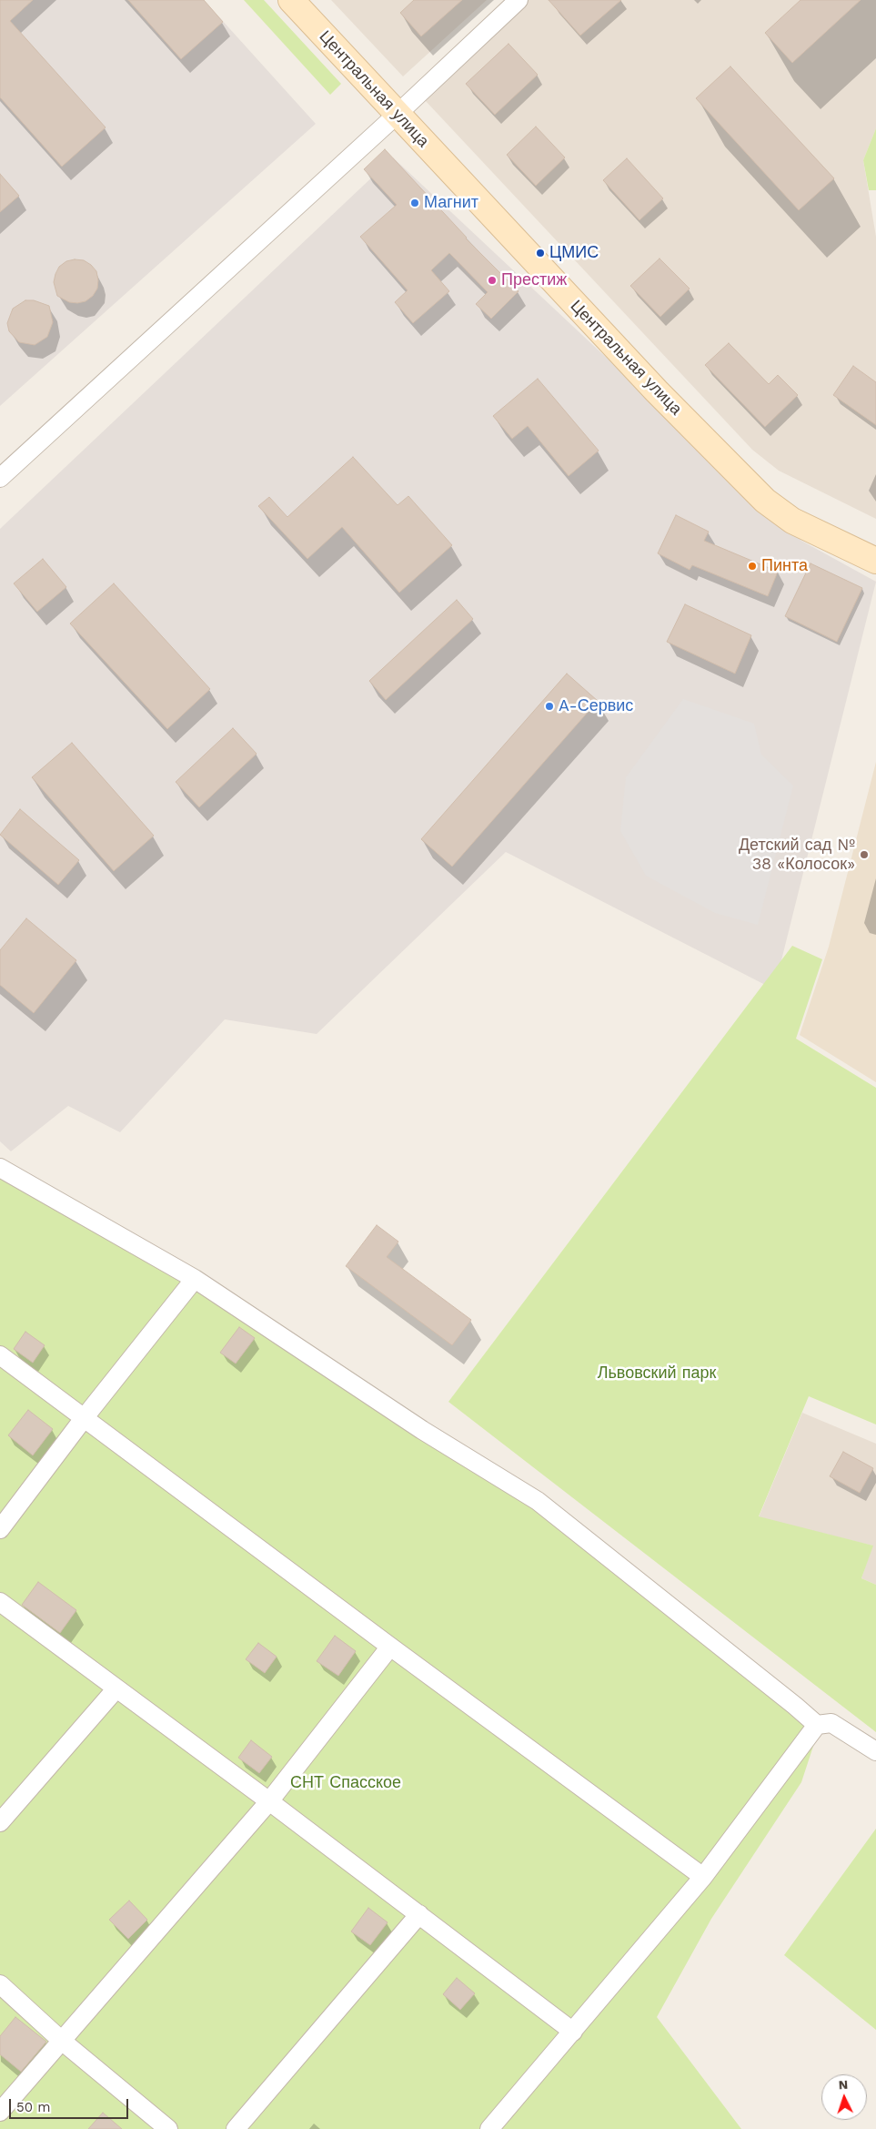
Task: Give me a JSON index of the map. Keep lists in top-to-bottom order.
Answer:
{
  "streets": {
    "street": ["Центральная улица"]
  },
  "parks": ["Львовский парк", "СНТ Спасское"],
  "places": [
    "Магнит",
    "ЦМИС",
    "Престиж",
    "Пинта",
    "A-Сервис",
    "Детский сад № 38 «Колосок»"
  ],
  "scale_bar": "50 m",
  "north": "top"
}
